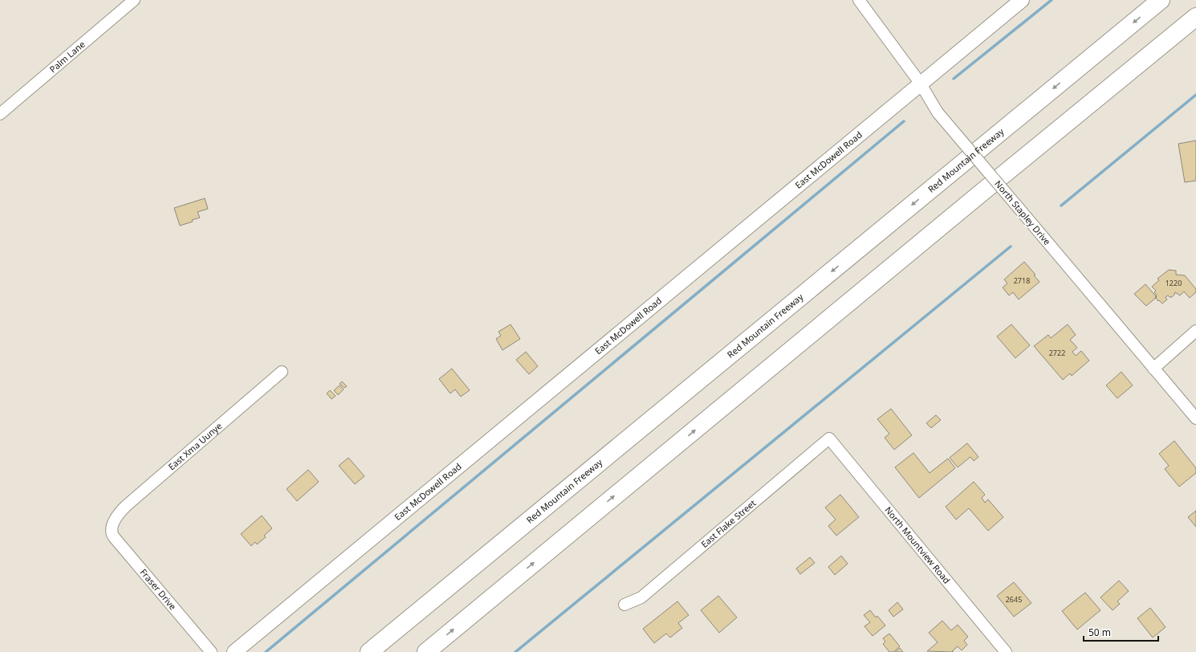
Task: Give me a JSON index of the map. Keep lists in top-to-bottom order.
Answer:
{
  "streets": {
    "highway": ["Red Mountain Freeway"],
    "street": [
      "Palm Lane",
      "East McDowell Road",
      "North Stapley Drive",
      "East Xma Uunye",
      "East Flake Street",
      "North Mountview Road",
      "Fraser Drive"
    ]
  },
  "crossings": [
    ["East McDowell Road", "North Stapley Drive"],
    ["East Xma Uunye", "Fraser Drive"],
    ["East Flake Street", "North Mountview Road"]
  ],
  "house_numbers": [
    "2718",
    "1220",
    "2722",
    "2645"
  ],
  "scale_bar": "50 m"
}
